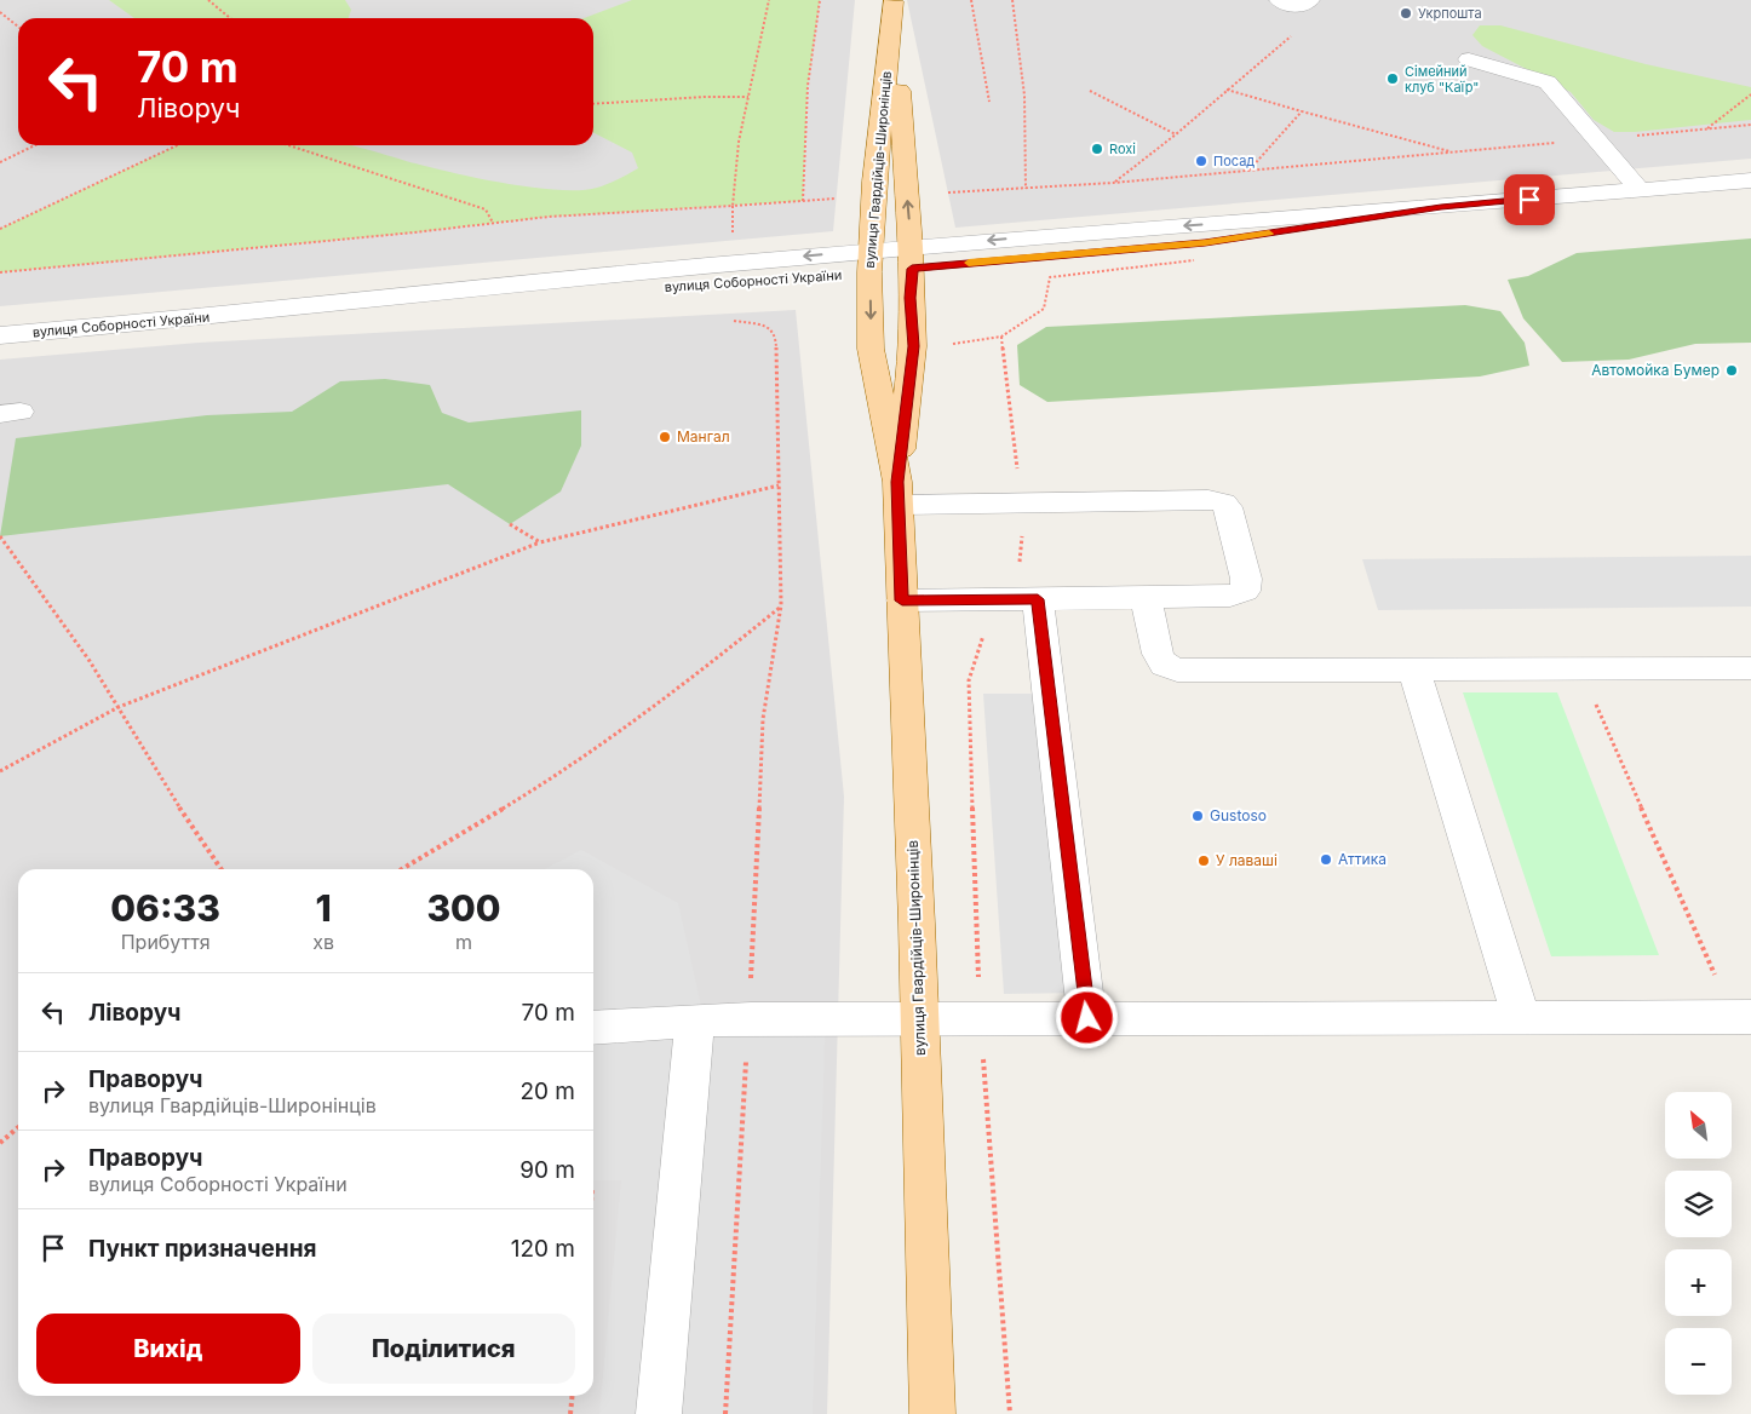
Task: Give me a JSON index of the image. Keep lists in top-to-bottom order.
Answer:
{
  "streets": {
    "main road": ["вулиця Гвардійців-Широнінців"],
    "street": ["вулиця Соборності України"]
  },
  "crossings": [
    ["вулиця Гвардійців-Широнінців", "вулиця Соборності України"]
  ],
  "places": [
    "Укрпошта",
    "Сімейний клуб \"Каїр\"",
    "Roxi",
    "Посад",
    "Автомойка Бумер",
    "Мангал",
    "Gustoso",
    "Аттика",
    "У лаваші"
  ],
  "north": "top left",
  "page": {
    "turn": ["70 m", "Ліворуч"],
    "eta": [
      "06:33",
      "Прибуття",
      "1",
      "хв",
      "300",
      "m"
    ],
    "list": [
      {
        "name": "Ліворуч",
        "value": "70 m"
      },
      {
        "name": "Праворуч",
        "note": "вулиця Гвардійців-Широнінців",
        "value": "20 m"
      },
      {
        "name": "Праворуч",
        "note": "вулиця Соборності України",
        "value": "90 m"
      },
      {
        "name": "Пункт призначення",
        "value": "120 m"
      }
    ],
    "map_buttons": ["+", "−"],
    "buttons": ["Вихід", "Поділитися"]
  }
}
